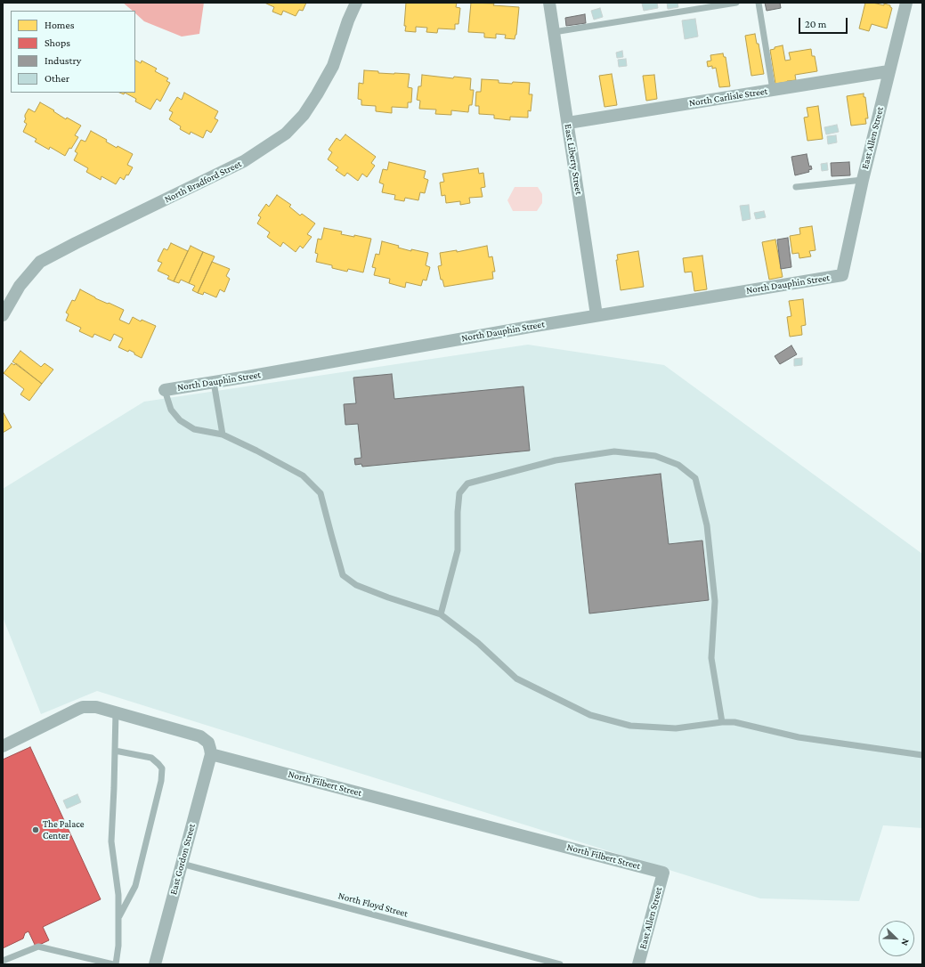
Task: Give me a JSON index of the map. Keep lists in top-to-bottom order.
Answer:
{
  "streets": {
    "street": [
      "North Carlisle Street",
      "East Allen Street",
      "East Liberty Street",
      "North Bradford Street",
      "North Dauphin Street",
      "North Filbert Street",
      "East Gordon Street"
    ],
    "lane": ["North Floyd Street"]
  },
  "crossings": [
    ["North Carlisle Street", "East Allen Street"],
    ["North Carlisle Street", "East Liberty Street"],
    ["East Allen Street", "North Dauphin Street"],
    ["East Allen Street", "North Filbert Street"],
    ["East Liberty Street", "North Dauphin Street"],
    ["North Filbert Street", "East Gordon Street"],
    ["East Gordon Street", "North Floyd Street"]
  ],
  "places": ["The Palace Center"],
  "legend": [
    "Homes",
    "Shops",
    "Industry",
    "Other"
  ],
  "scale_bar": "20 m",
  "north": "bottom right"
}
